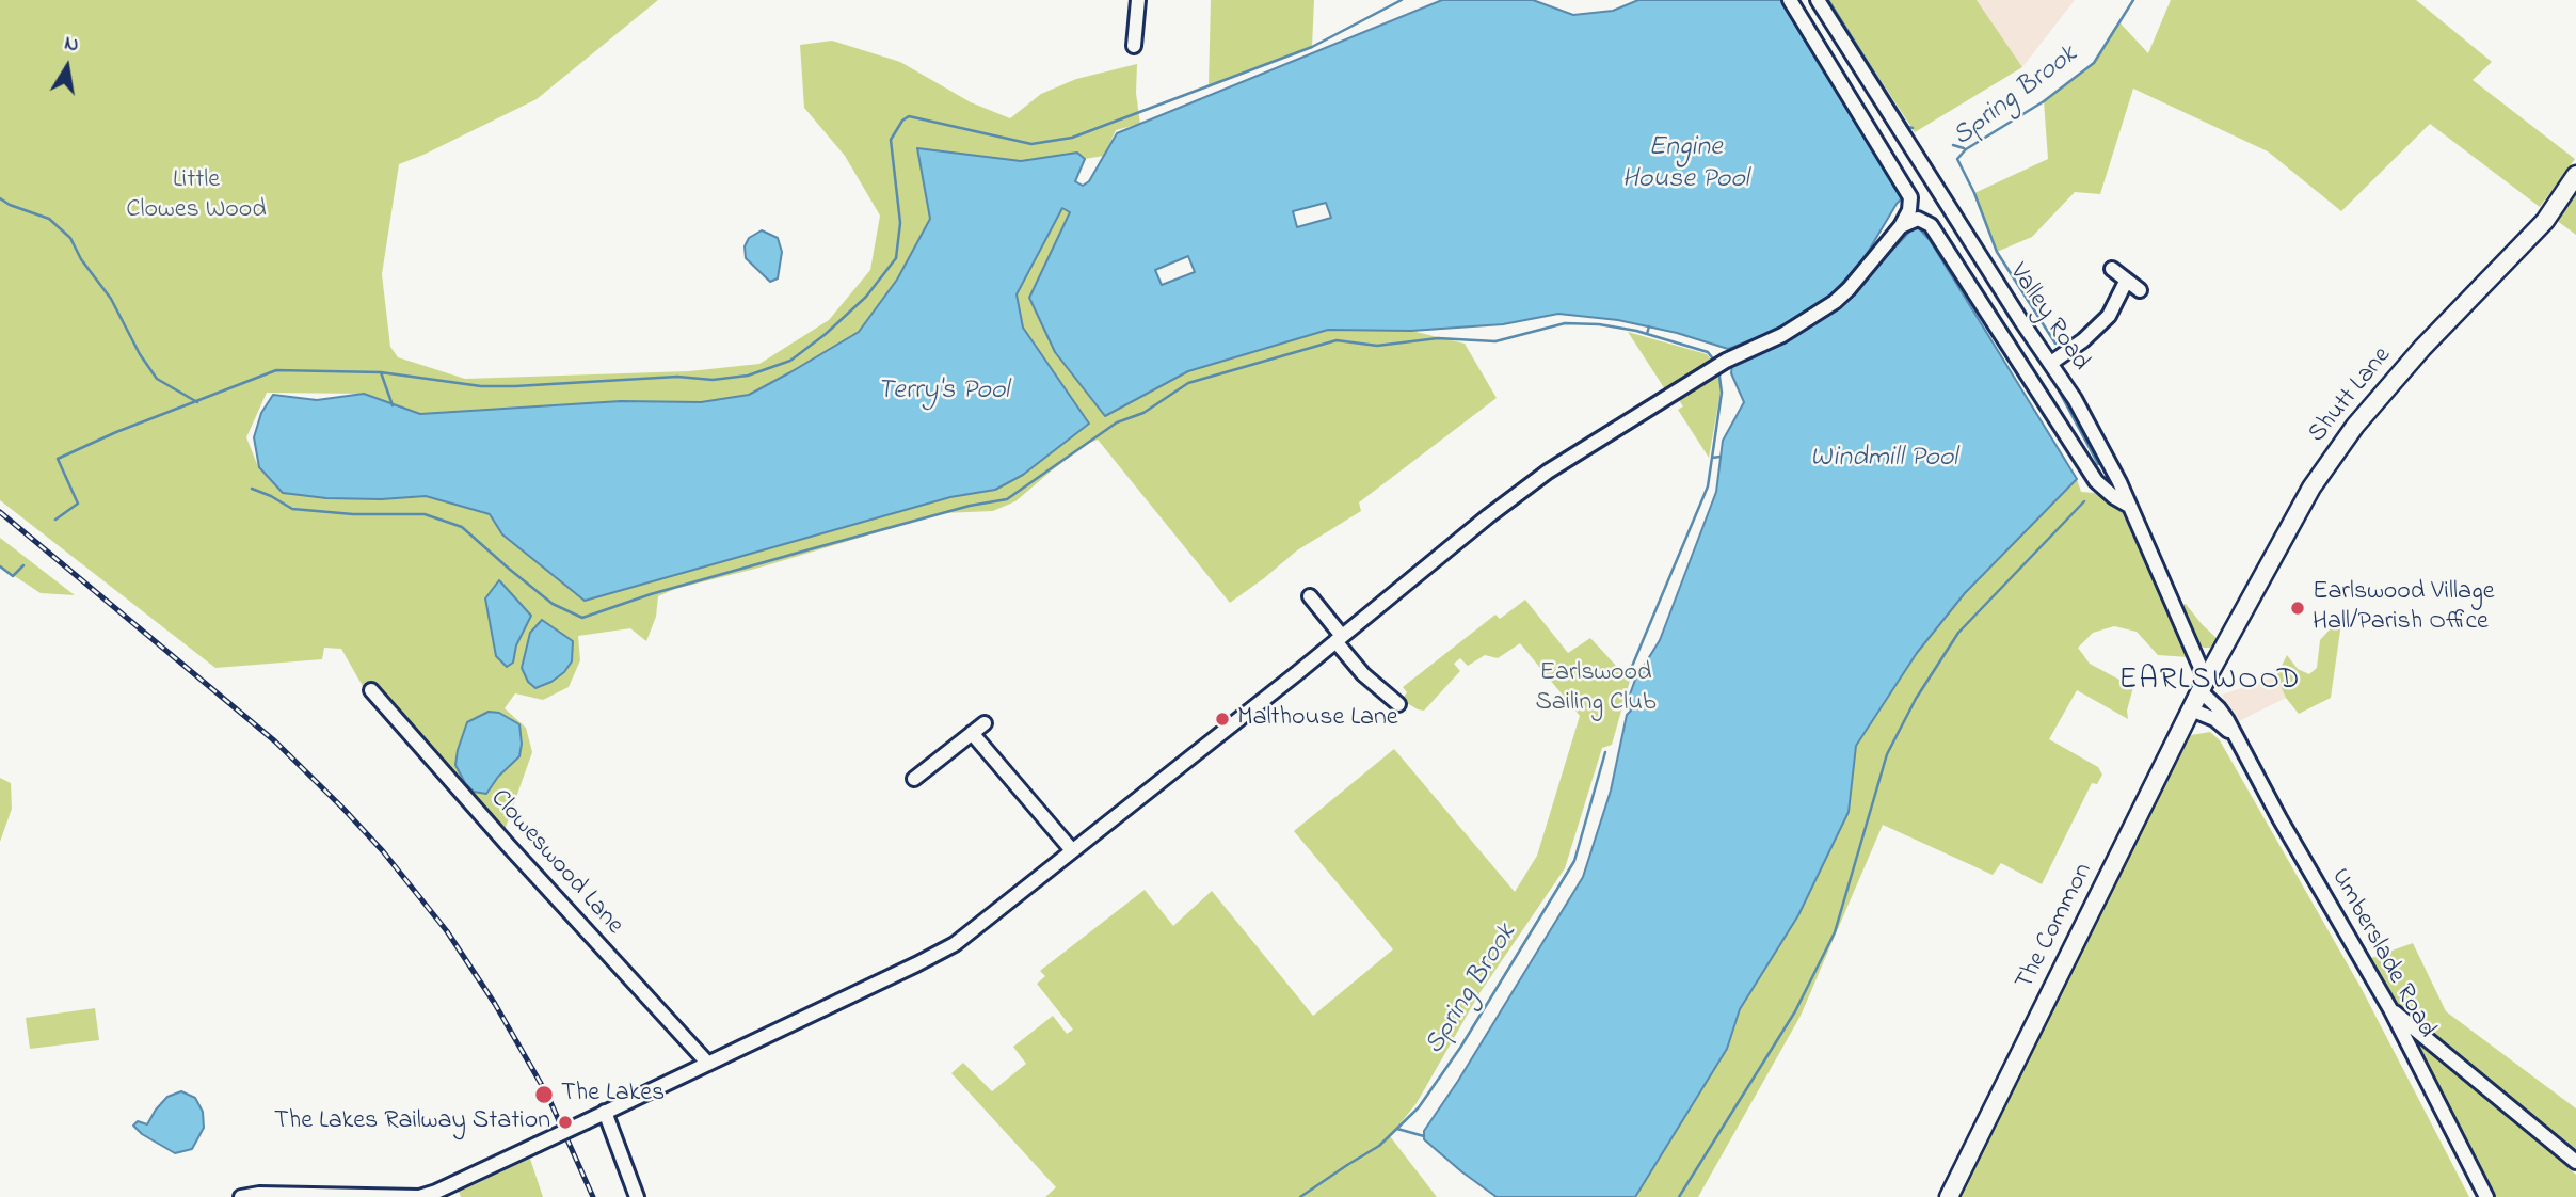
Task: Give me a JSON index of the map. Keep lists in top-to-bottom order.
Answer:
{
  "streets": {
    "main road": ["Shutt Lane", "The Common"],
    "street": ["Valley Road", "Cloweswood Lane", "Umberslade Road"]
  },
  "crossings": [
    ["Valley Road", "Shutt Lane"],
    ["Valley Road", "The Common"],
    ["Valley Road", "Umberslade Road"],
    ["Shutt Lane", "The Common"],
    ["Shutt Lane", "Umberslade Road"],
    ["The Common", "Umberslade Road"]
  ],
  "districts": ["EARLSWOOD"],
  "water": [
    "Spring Brook",
    "Engine House Pool",
    "Terry's Pool",
    "Windmill Pool"
  ],
  "parks": ["Little Clowes Wood", "Earlswood Sailing Club"],
  "places": [
    "Earlswood Village Hall/Parish Office",
    "Malthouse Lane",
    "The Lakes",
    "The Lakes Railway Station"
  ],
  "north": "top"
}
